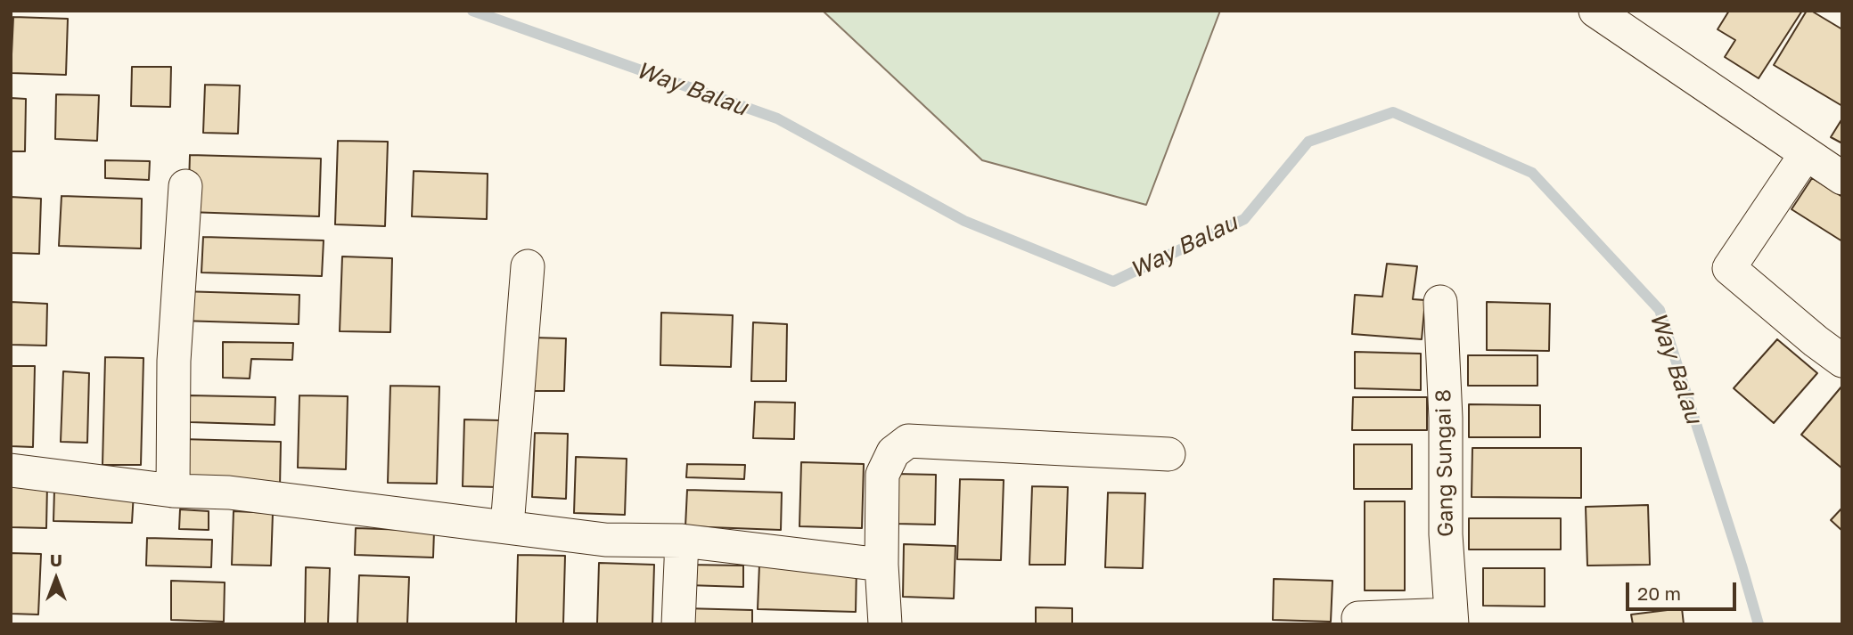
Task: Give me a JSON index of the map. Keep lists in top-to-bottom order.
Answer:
{
  "streets": {
    "street": ["Gang Sungai 8"]
  },
  "water": ["Way Balau"],
  "scale_bar": "20 m",
  "north": "top"
}
